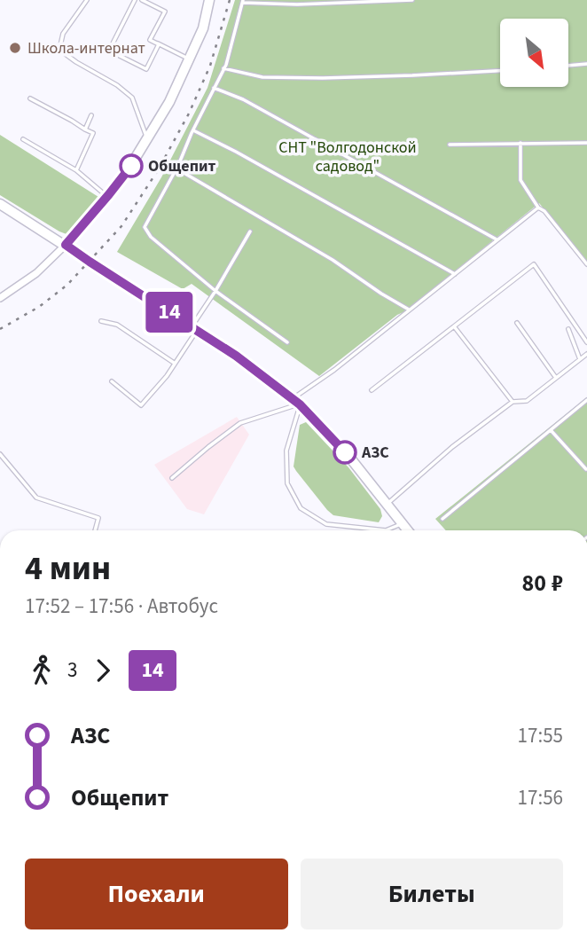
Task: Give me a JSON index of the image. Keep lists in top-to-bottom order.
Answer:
{
  "parks": ["СНТ \"Волгодонской садовод\""],
  "places": ["Школа-интернат", "Общепит", "АЗС"],
  "lines": ["bus line 14"],
  "north": "bottom right",
  "page": {
    "on_map": "14",
    "heading": ["4 мин", "17:52 – 17:56 · Автобус", "80 ₽"],
    "legs": ["3", "14"],
    "list": [
      {
        "name": "АЗС",
        "value": "17:55"
      },
      {
        "name": "Общепит",
        "value": "17:56"
      }
    ],
    "buttons": ["Поехали", "Билеты"]
  }
}
